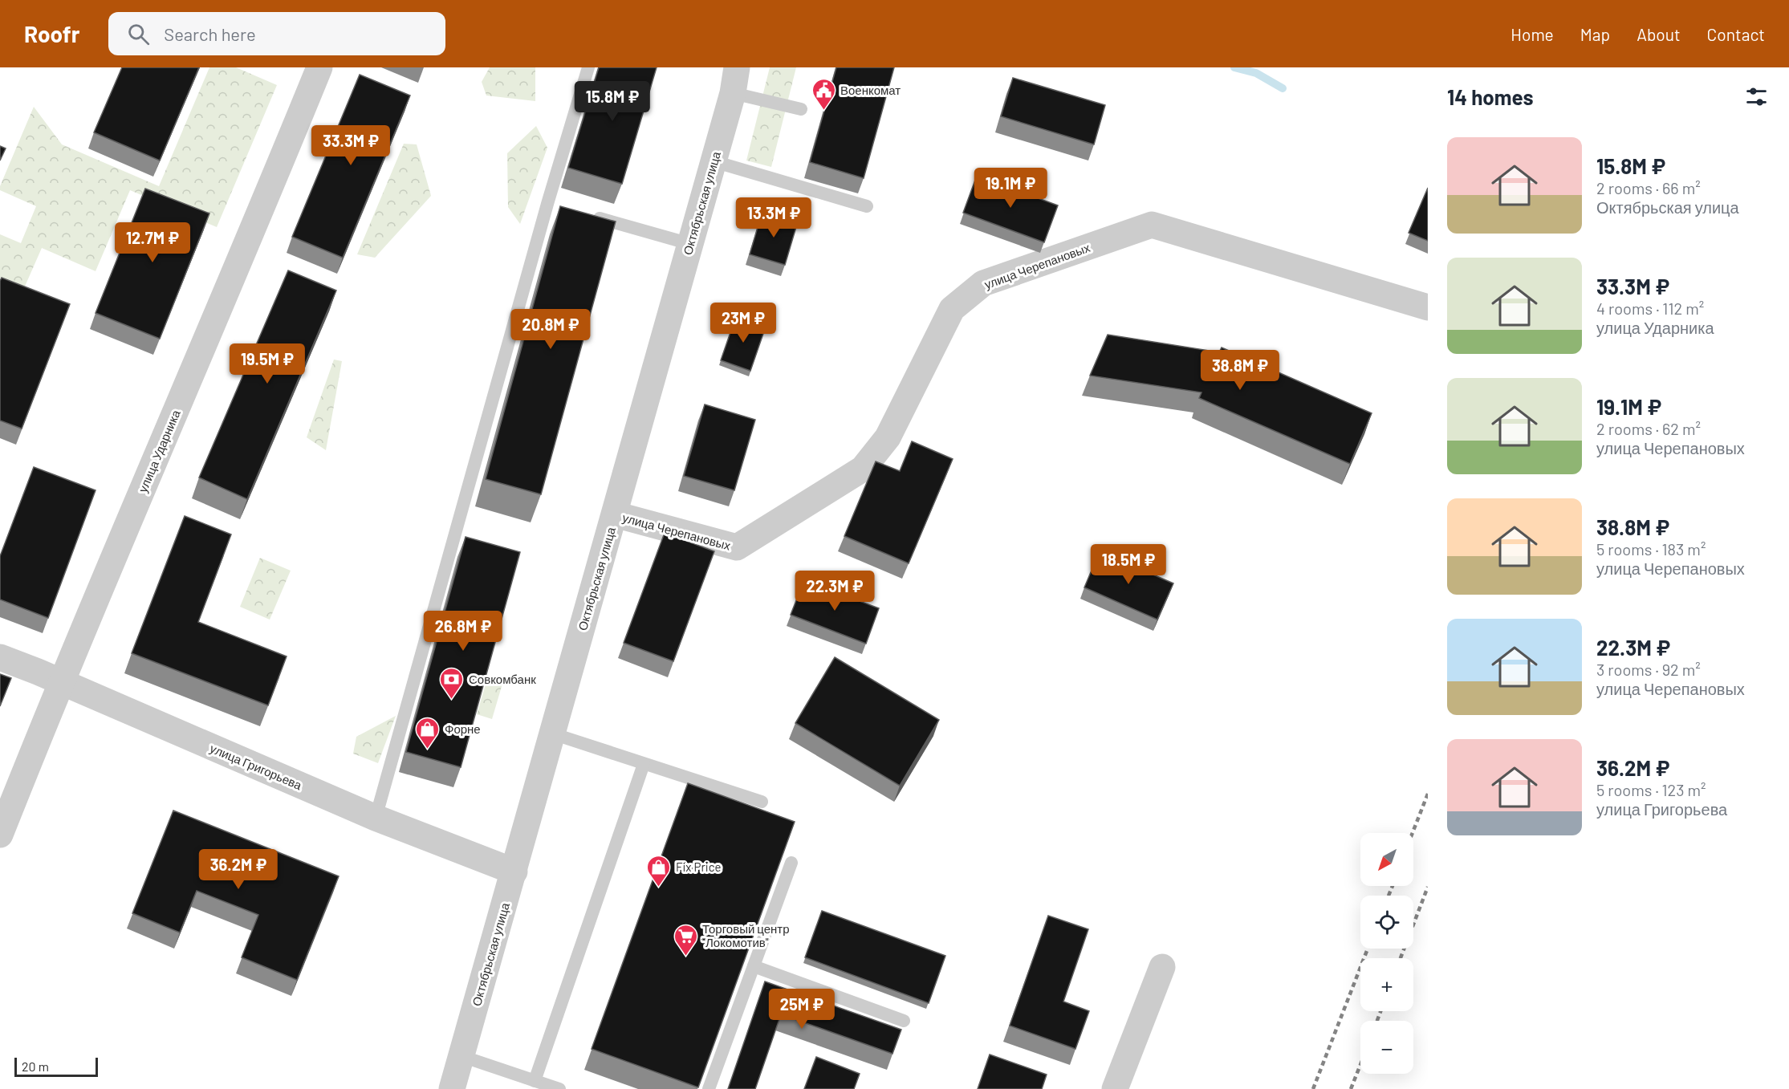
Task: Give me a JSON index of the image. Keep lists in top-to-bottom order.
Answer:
{
  "streets": {
    "street": [
      "Октябрьская улица",
      "улица Черепановых",
      "улица Ударника",
      "улица Григорьева"
    ]
  },
  "crossings": [
    ["Октябрьская улица", "улица Черепановых"],
    ["Октябрьская улица", "улица Григорьева"],
    ["улица Ударника", "улица Григорьева"]
  ],
  "places": {
    "public building": ["Военкомат"],
    "bank": ["Совкомбанк"],
    "shop": ["Форне", "Fix Price"],
    "supermarket": ["Торговый центр \"Локомотив\""]
  },
  "scale_bar": "20 m",
  "north": "bottom left",
  "page": {
    "header": "Roofr",
    "search": "Search here",
    "nav": [
      "Home",
      "Map",
      "About",
      "Contact"
    ],
    "heading": "14 homes",
    "price": [
      "15.8M ₽",
      "33.3M ₽",
      "19.1M ₽",
      "13.3M ₽",
      "12.7M ₽",
      "23M ₽",
      "20.8M ₽",
      "19.5M ₽",
      "38.8M ₽",
      "18.5M ₽",
      "22.3M ₽",
      "26.8M ₽",
      "36.2M ₽",
      "25M ₽"
    ],
    "list": [
      {
        "name": "15.8M ₽",
        "note": "2 rooms · 66 m² · Октябрьская улица"
      },
      {
        "name": "33.3M ₽",
        "note": "4 rooms · 112 m² · улица Ударника"
      },
      {
        "name": "19.1M ₽",
        "note": "2 rooms · 62 m² · улица Черепановых"
      },
      {
        "name": "38.8M ₽",
        "note": "5 rooms · 183 m² · улица Черепановых"
      },
      {
        "name": "22.3M ₽",
        "note": "3 rooms · 92 m² · улица Черепановых"
      },
      {
        "name": "36.2M ₽",
        "note": "5 rooms · 123 m² · улица Григорьева"
      }
    ],
    "map_buttons": ["+", "−"],
    "scale": "20 m"
  }
}
